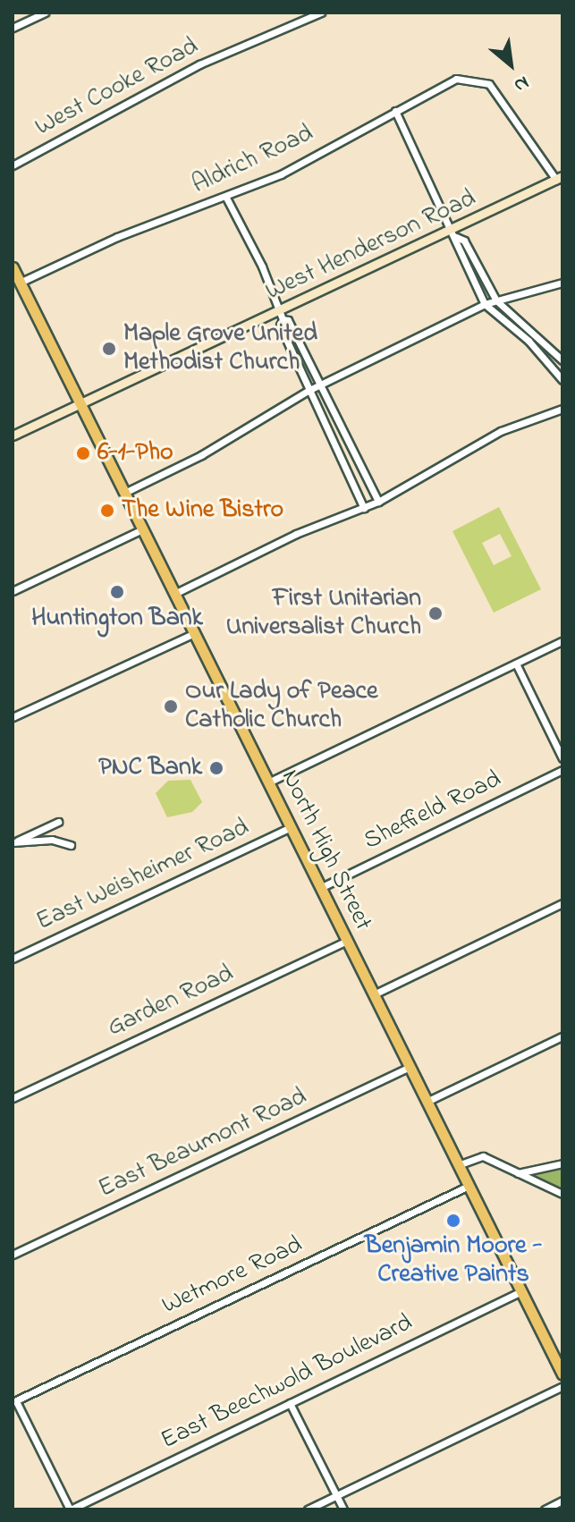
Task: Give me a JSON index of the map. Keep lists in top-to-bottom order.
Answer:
{
  "streets": {
    "main road": ["West Henderson Road", "North High Street"],
    "street": [
      "West Cooke Road",
      "Aldrich Road",
      "Sheffield Road",
      "East Weisheimer Road",
      "Garden Road",
      "East Beaumont Road",
      "Wetmore Road",
      "East Beechwold Boulevard"
    ]
  },
  "crossings": [
    ["Aldrich Road", "West Henderson Road"],
    ["Aldrich Road", "North High Street"],
    ["West Henderson Road", "North High Street"],
    ["Sheffield Road", "North High Street"],
    ["North High Street", "East Weisheimer Road"],
    ["North High Street", "Garden Road"],
    ["North High Street", "East Beaumont Road"],
    ["North High Street", "Wetmore Road"],
    ["North High Street", "East Beechwold Boulevard"]
  ],
  "places": [
    "Maple Grove United Methodist Church",
    "6-1-Pho",
    "The Wine Bistro",
    "Huntington Bank",
    "First Unitarian Universalist Church",
    "Our Lady of Peace Catholic Church",
    "PNC Bank",
    "Benjamin Moore - Creative Paints"
  ],
  "north": "bottom right"
}
